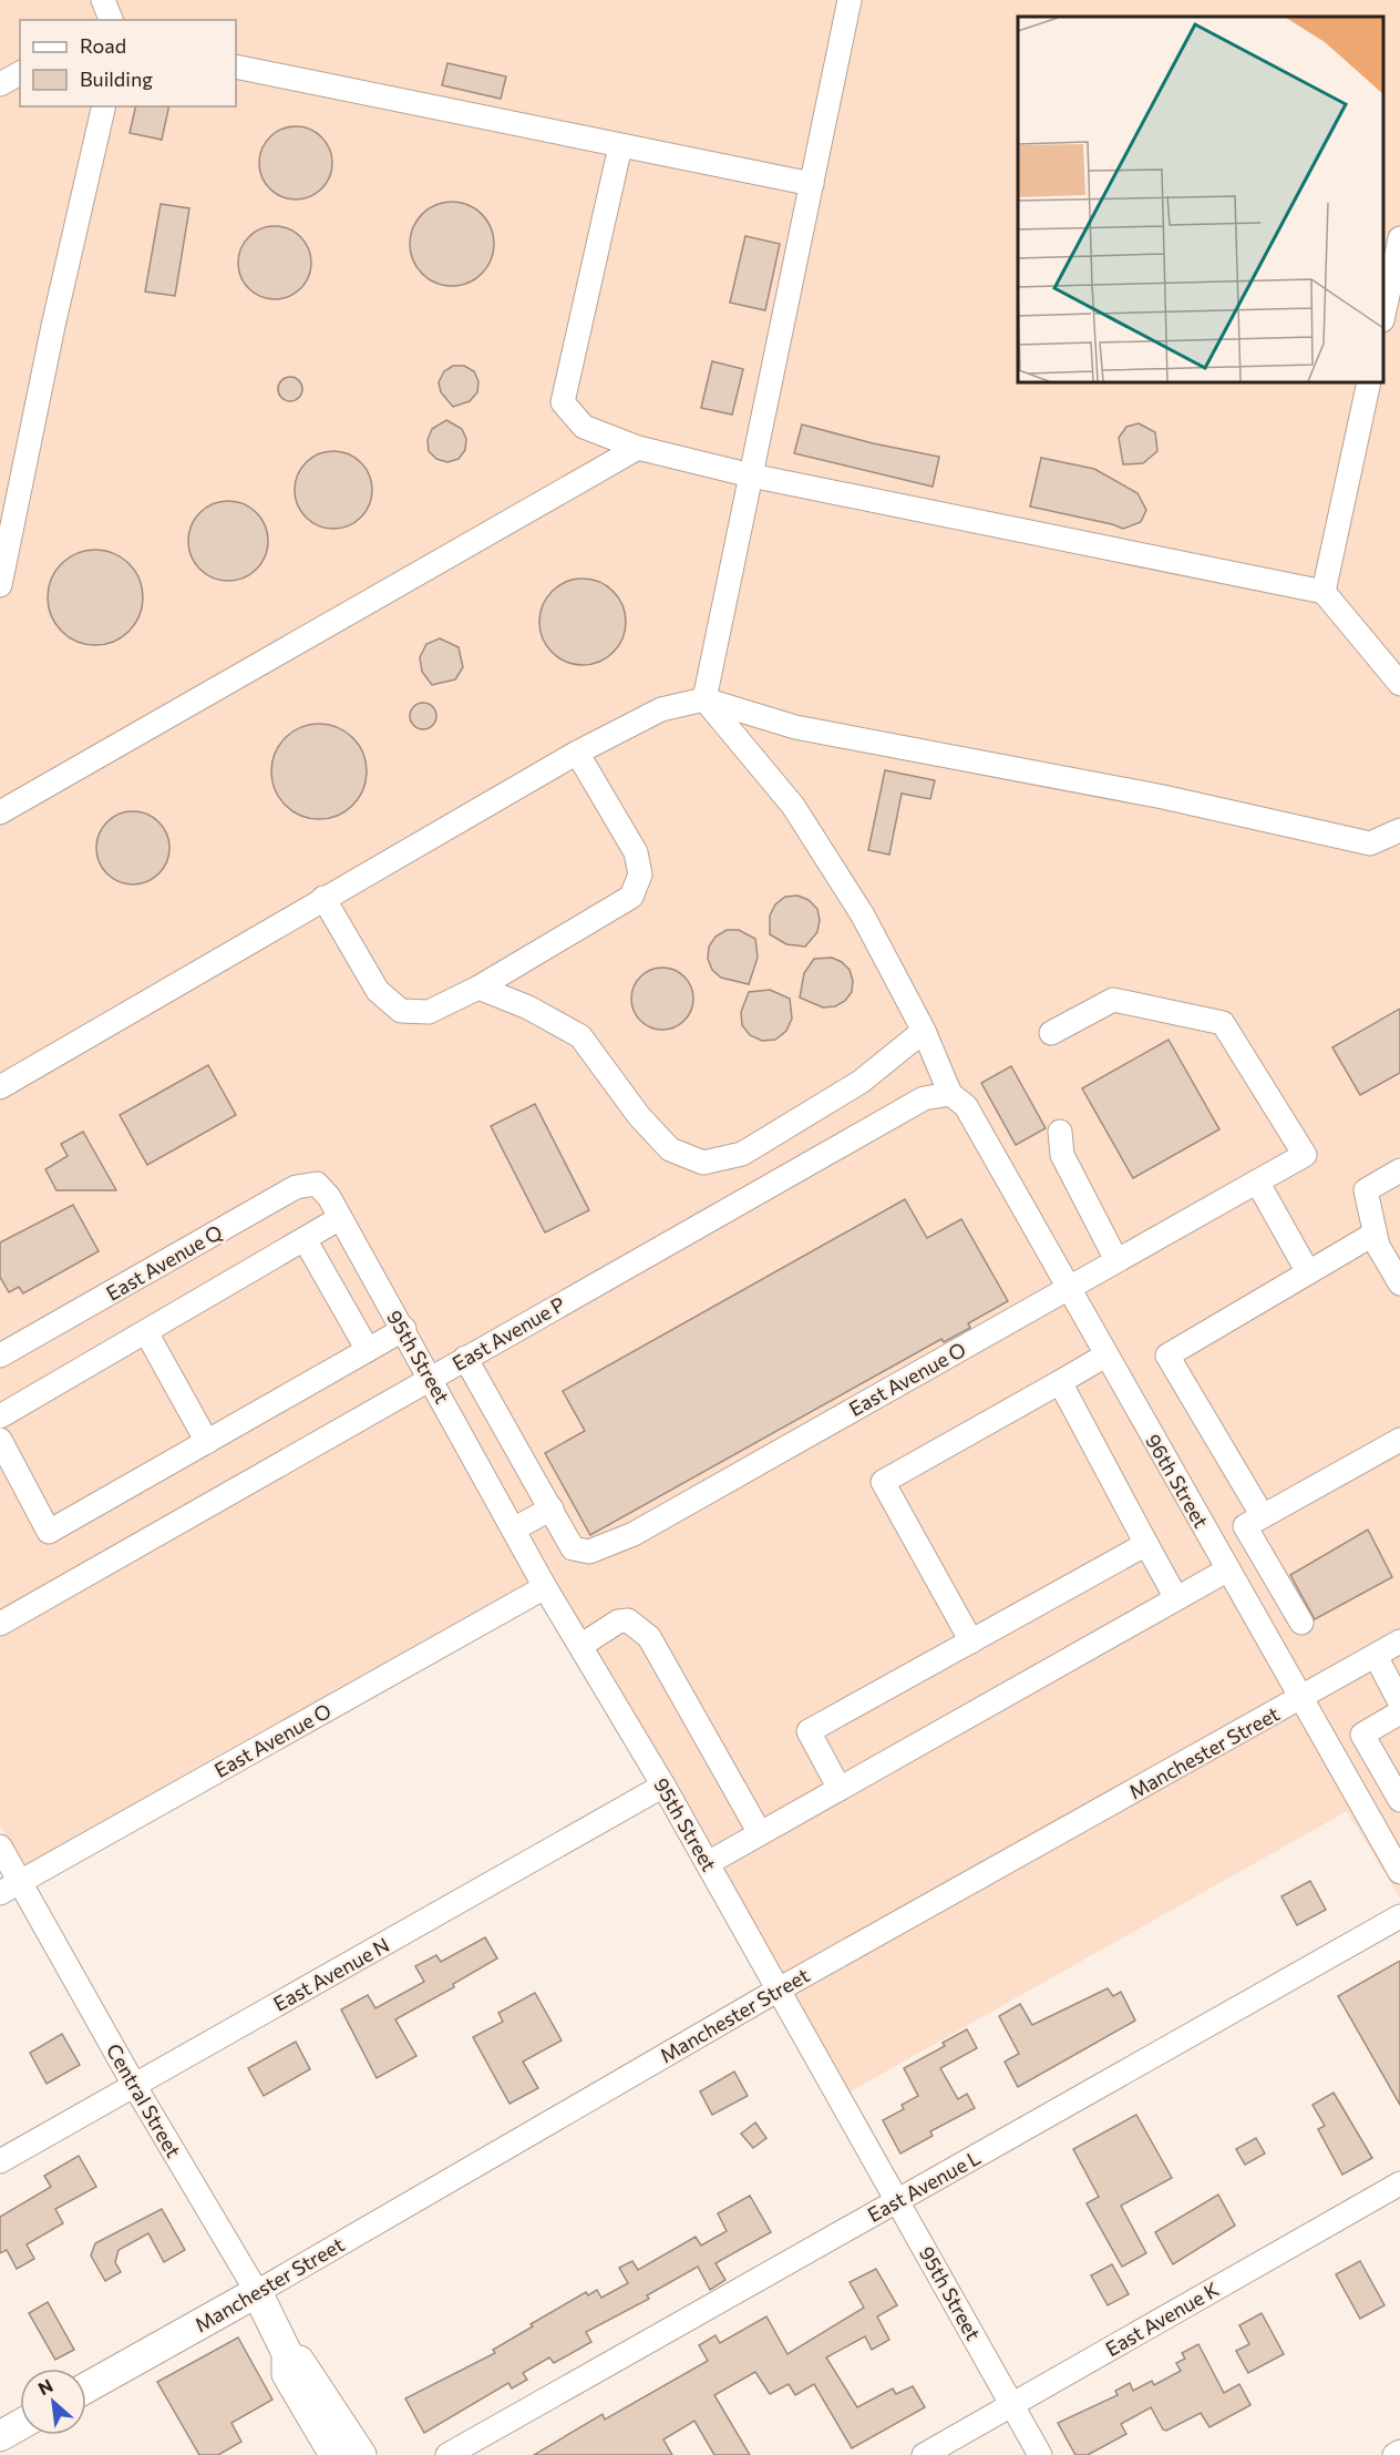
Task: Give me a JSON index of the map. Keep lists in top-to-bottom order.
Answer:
{
  "streets": {
    "main road": ["Manchester Street", "Central Street"],
    "street": [
      "East Avenue Q",
      "East Avenue P",
      "95th Street",
      "East Avenue O",
      "96th Street",
      "East Avenue N",
      "East Avenue L",
      "East Avenue K"
    ]
  },
  "crossings": [
    ["East Avenue Q", "95th Street"],
    ["East Avenue P", "95th Street"],
    ["East Avenue P", "96th Street"],
    ["95th Street", "East Avenue O"],
    ["95th Street", "Manchester Street"],
    ["95th Street", "East Avenue N"],
    ["95th Street", "East Avenue L"],
    ["95th Street", "East Avenue K"],
    ["East Avenue O", "96th Street"],
    ["East Avenue O", "Central Street"],
    ["96th Street", "Manchester Street"],
    ["Manchester Street", "Central Street"],
    ["East Avenue N", "Central Street"]
  ],
  "legend": ["Road", "Building"],
  "north": "top left"
}
